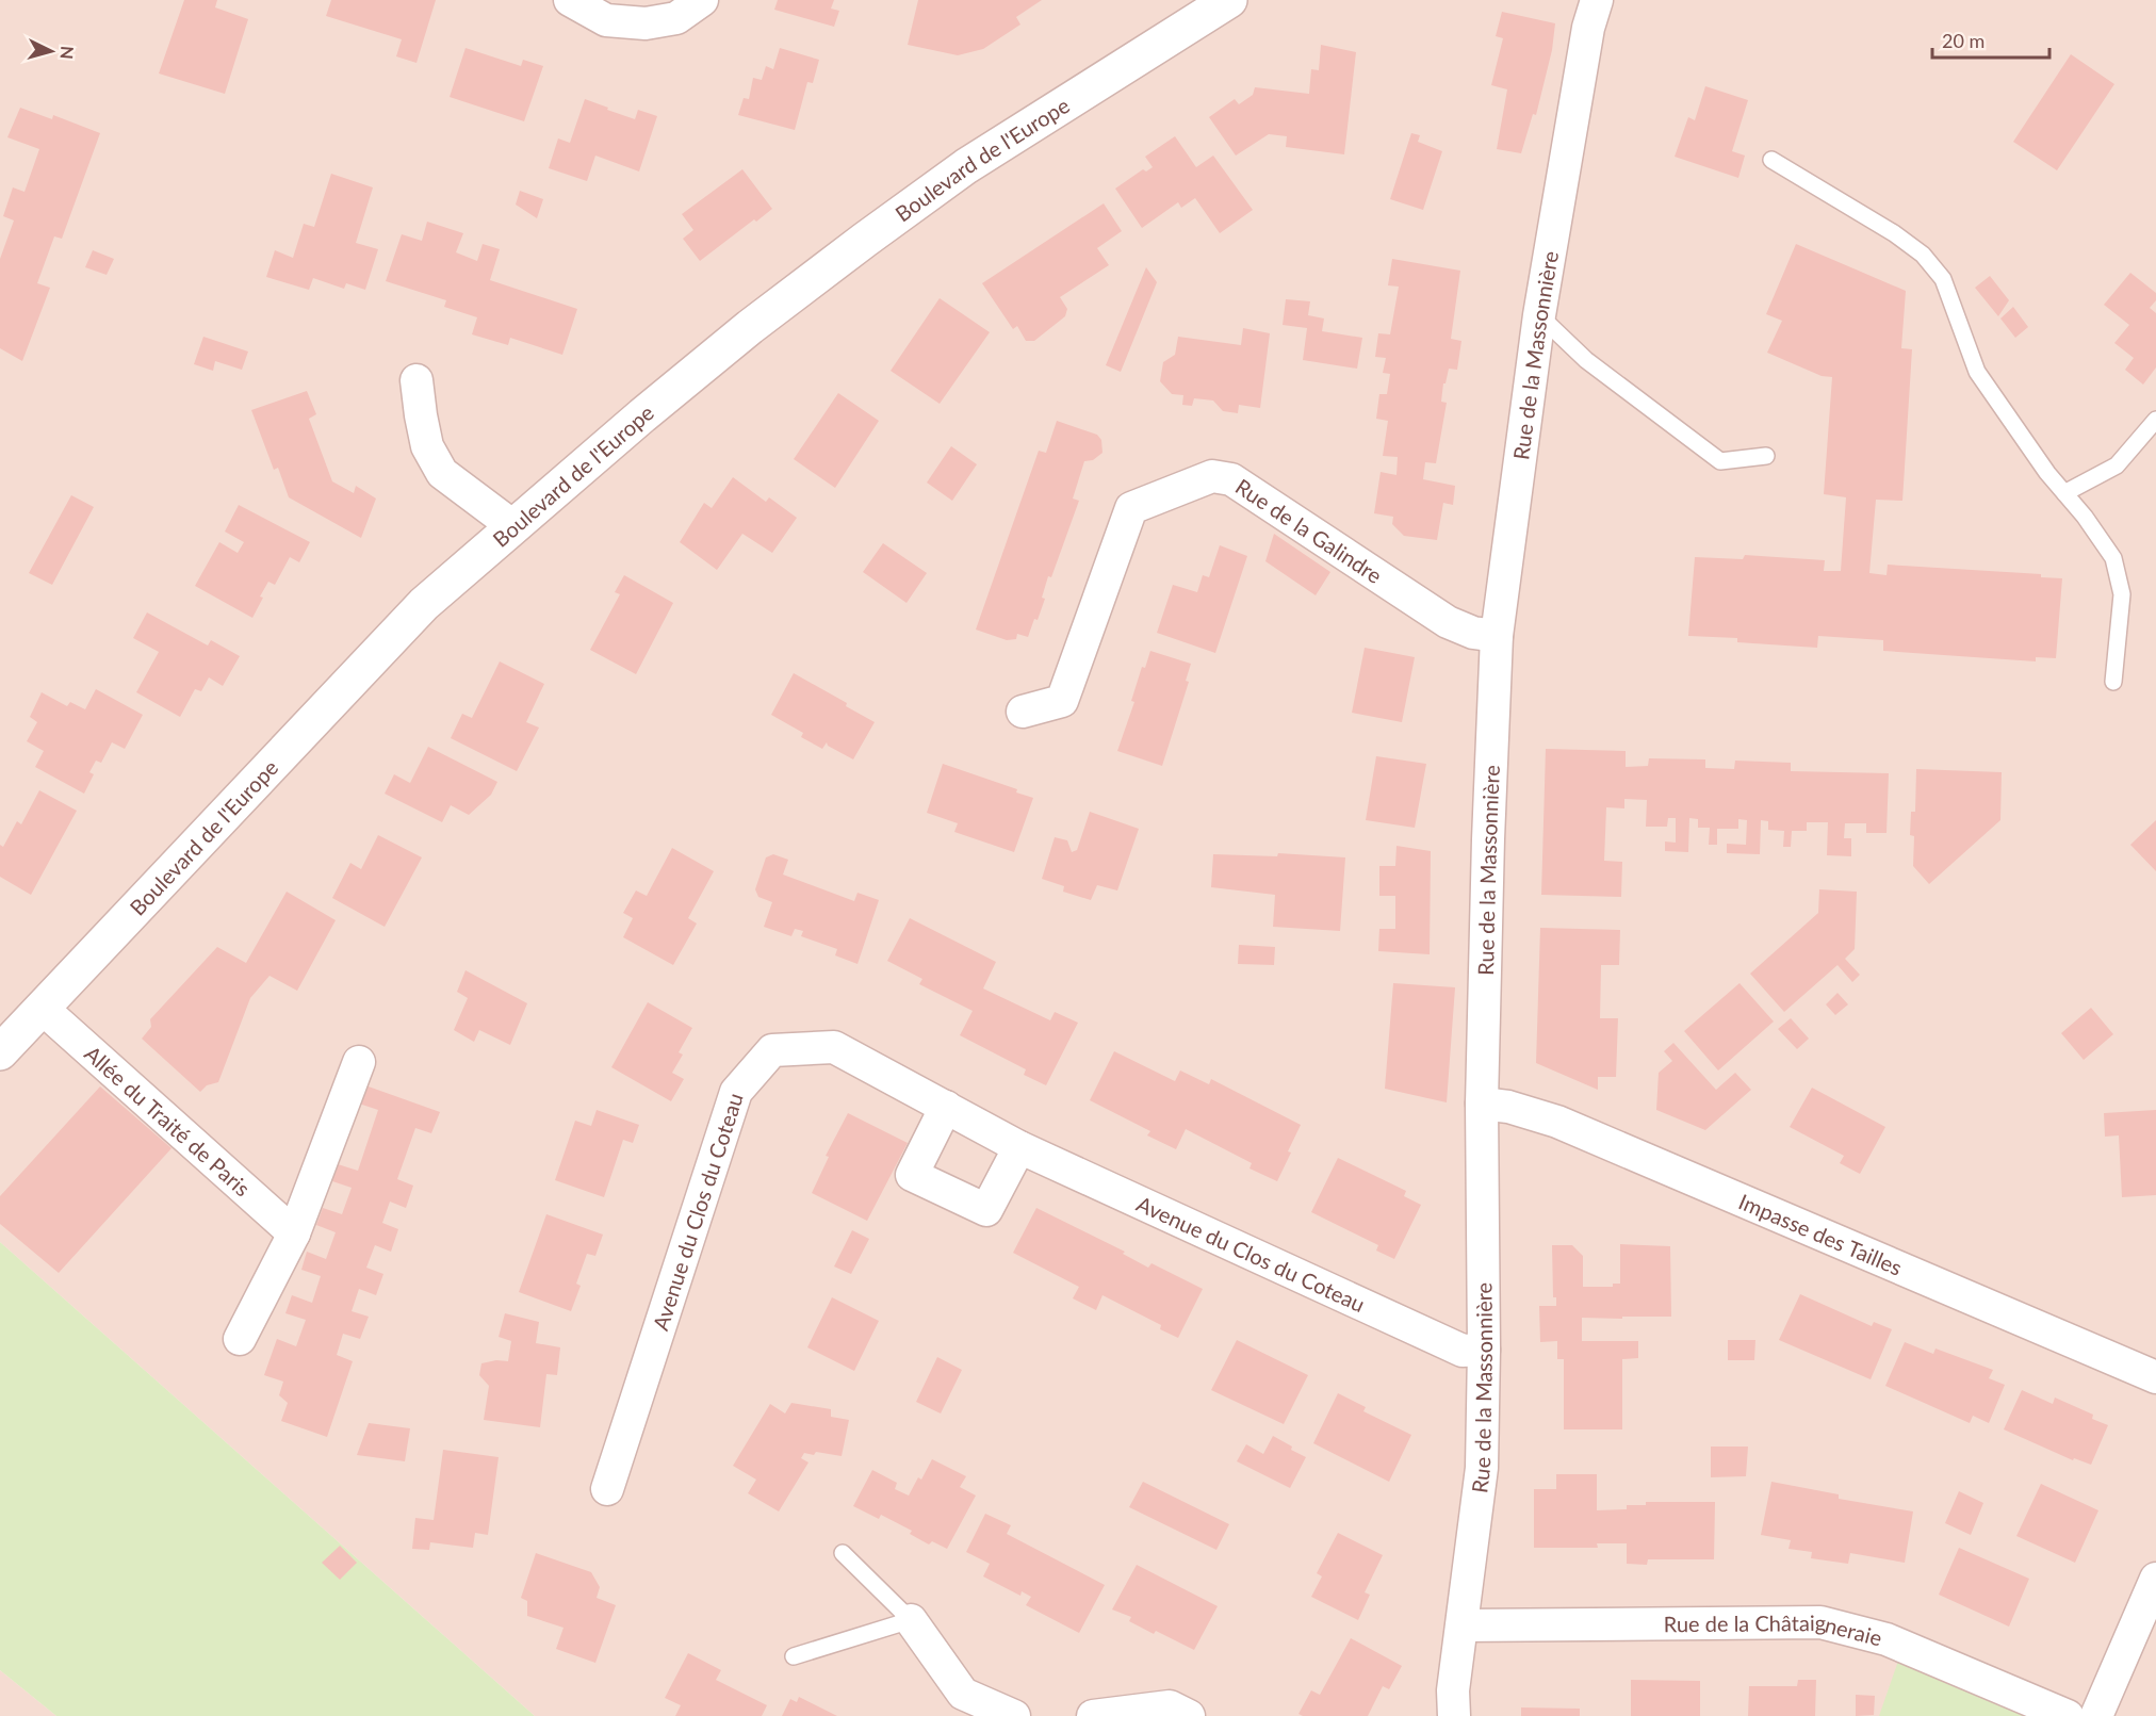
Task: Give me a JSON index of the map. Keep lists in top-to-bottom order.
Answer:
{
  "streets": {
    "street": [
      "Boulevard de l'Europe",
      "Rue de la Massonnière",
      "Rue de la Galindre",
      "Allée du Traité de Paris",
      "Avenue du Clos du Coteau",
      "Impasse des Tailles",
      "Rue de la Châtaigneraie"
    ]
  },
  "crossings": [
    ["Boulevard de l'Europe", "Allée du Traité de Paris"],
    ["Rue de la Massonnière", "Rue de la Galindre"],
    ["Rue de la Massonnière", "Avenue du Clos du Coteau"],
    ["Rue de la Massonnière", "Impasse des Tailles"],
    ["Rue de la Massonnière", "Rue de la Châtaigneraie"]
  ],
  "scale_bar": "20 m",
  "north": "right"
}
